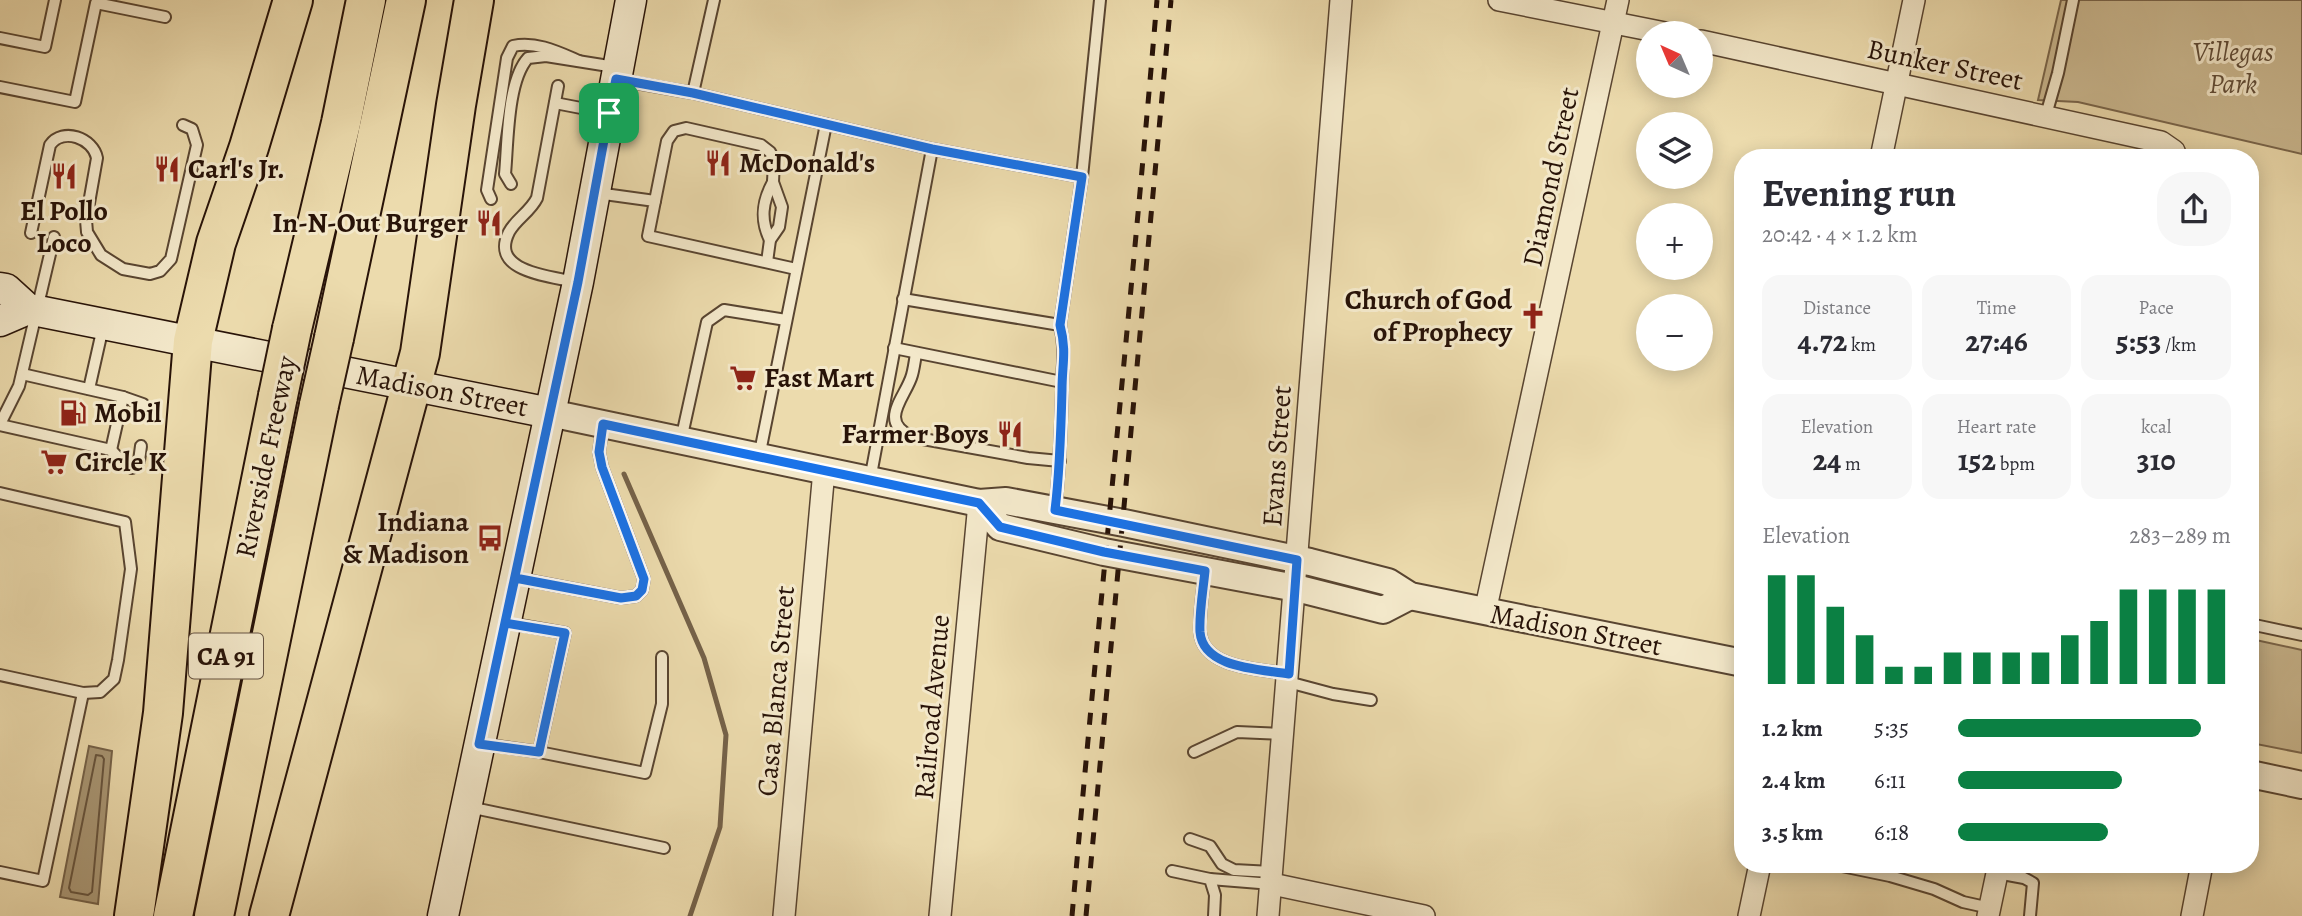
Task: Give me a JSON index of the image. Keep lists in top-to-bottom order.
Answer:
{
  "streets": {
    "highway": ["Riverside Freeway", "CA 91"],
    "main road": ["Madison Street"],
    "street": [
      "Bunker Street",
      "Diamond Street",
      "Evans Street",
      "Casa Blanca Street",
      "Railroad Avenue"
    ]
  },
  "crossings": [
    ["Diamond Street", "Madison Street"],
    ["Madison Street", "Evans Street"],
    ["Madison Street", "Casa Blanca Street"],
    ["Madison Street", "Railroad Avenue"]
  ],
  "parks": ["Villegas Park"],
  "places": {
    "restaurant": [
      "McDonald's",
      "Carl's Jr.",
      "El Pollo Loco",
      "In-N-Out Burger",
      "Farmer Boys"
    ],
    "church": ["Church of God of Prophecy"],
    "supermarket": ["Fast Mart", "Circle K"],
    "fuel station": ["Mobil"],
    "bus stop": ["Indiana & Madison"]
  },
  "north": "top left",
  "page": {
    "map_buttons": ["+", "−"],
    "heading": ["Evening run", "20:42 · 4 × 1.2 km"],
    "stats": [
      ["Distance", "4.72 km"],
      ["Time", "27:46"],
      ["Pace", "5:53 /km"],
      ["Elevation", "24 m"],
      ["Heart rate", "152 bpm"],
      ["kcal", "310"]
    ],
    "chart": ["Elevation", "283–289 m"],
    "list": [
      {
        "name": "1.2 km",
        "note": "5:35"
      },
      {
        "name": "2.4 km",
        "note": "6:11"
      },
      {
        "name": "3.5 km",
        "note": "6:18"
      }
    ]
  }
}
